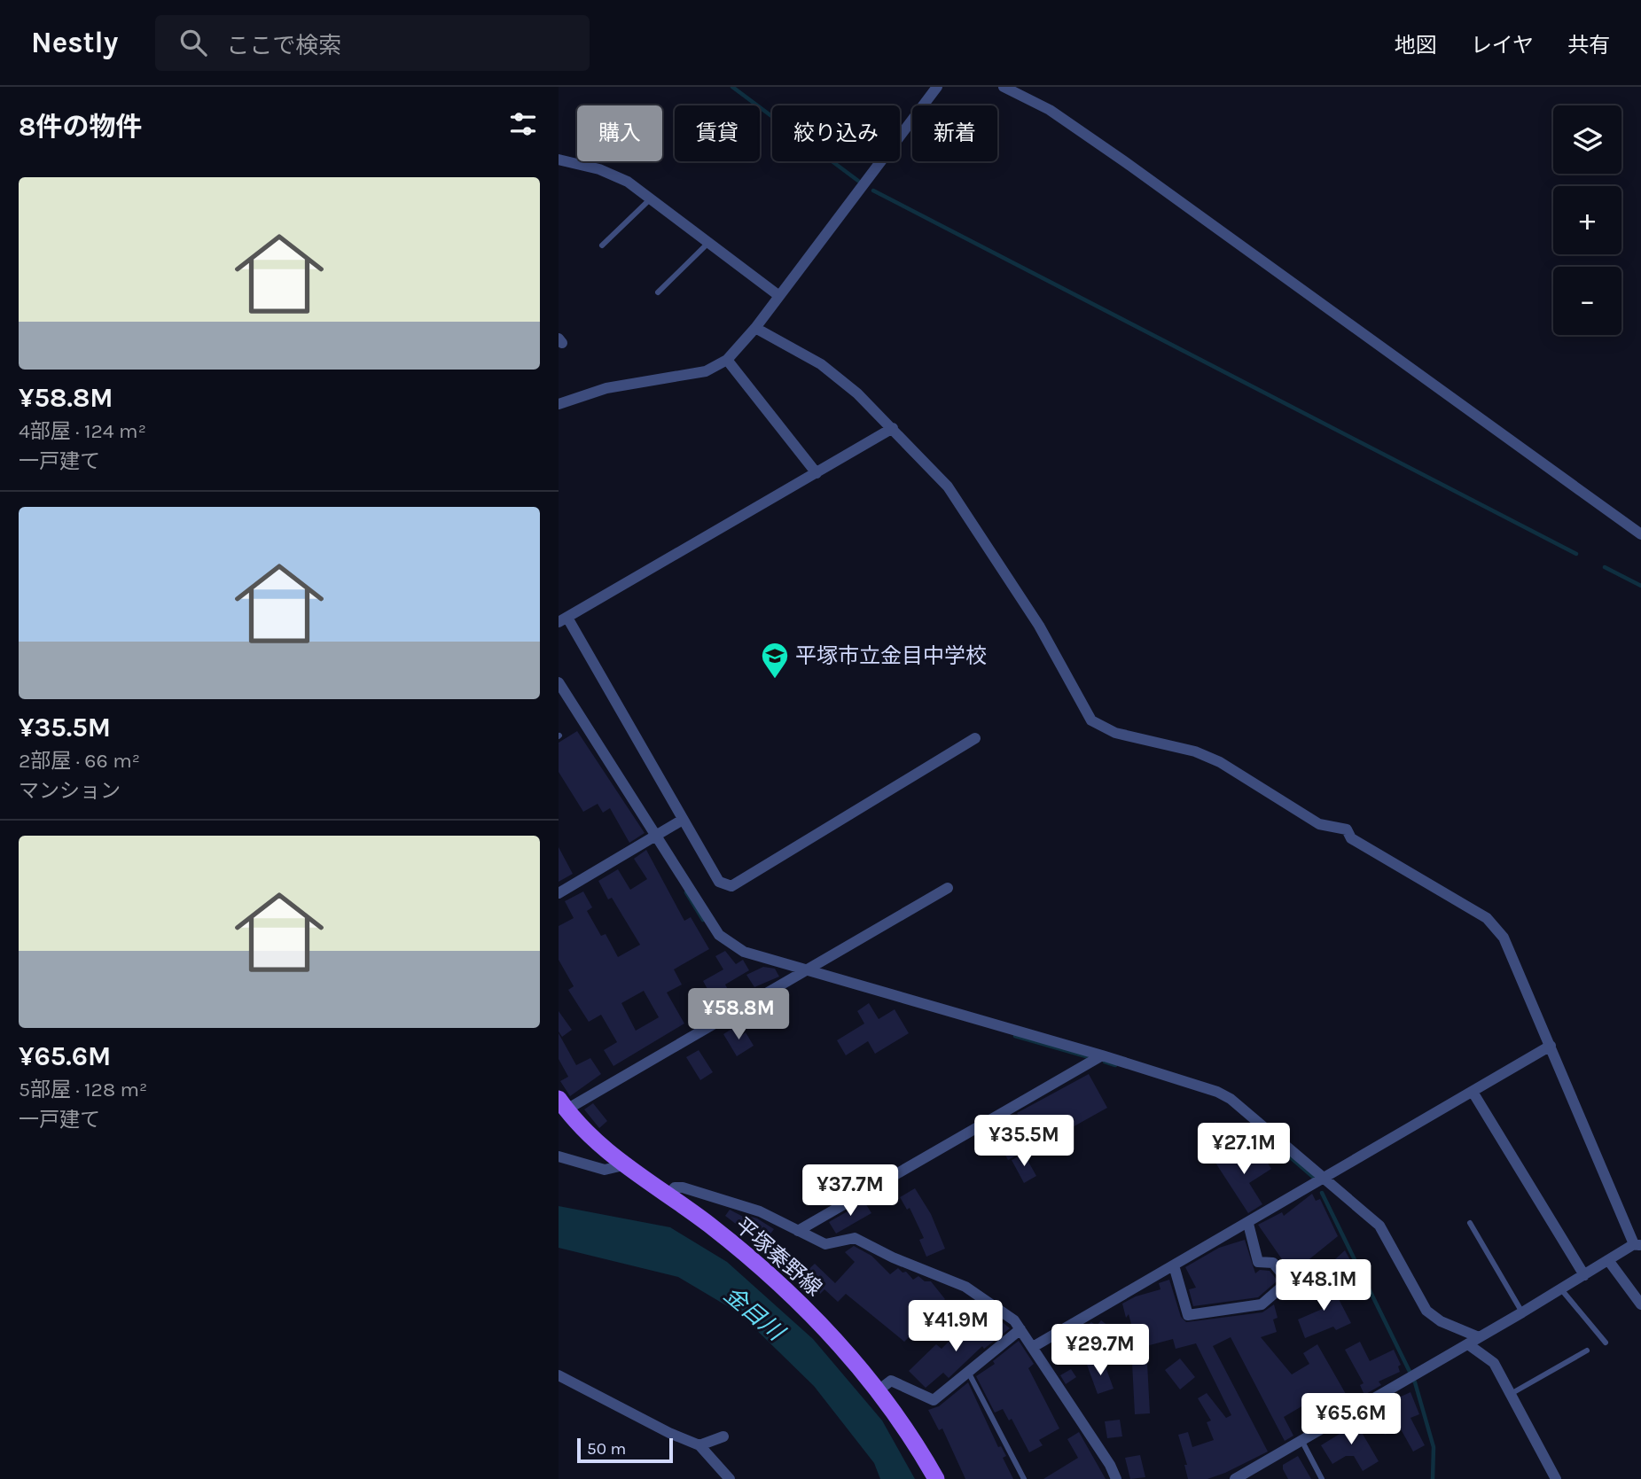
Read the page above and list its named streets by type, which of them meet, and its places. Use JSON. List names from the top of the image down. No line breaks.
{"streets":{"main road":["平塚秦野線"]},"water":["金目川"],"places":{"school or university":["平塚市立金目中学校"]},"scale_bar":"50 m","page":{"header":"Nestly","search":"ここで検索","nav":["地図","レイヤ","共有"],"heading":"8件の物件","map_buttons":["+","−"],"chip":["購入","賃貸","絞り込み","新着"],"list":[{"name":"¥58.8M","note":"4部屋 · 124 m² · 一戸建て"},{"name":"¥35.5M","note":"2部屋 · 66 m² · マンション"},{"name":"¥65.6M","note":"5部屋 · 128 m² · 一戸建て"}],"price":["¥58.8M","¥35.5M","¥27.1M","¥37.7M","¥48.1M","¥41.9M","¥29.7M","¥65.6M"],"scale":"50 m"}}
